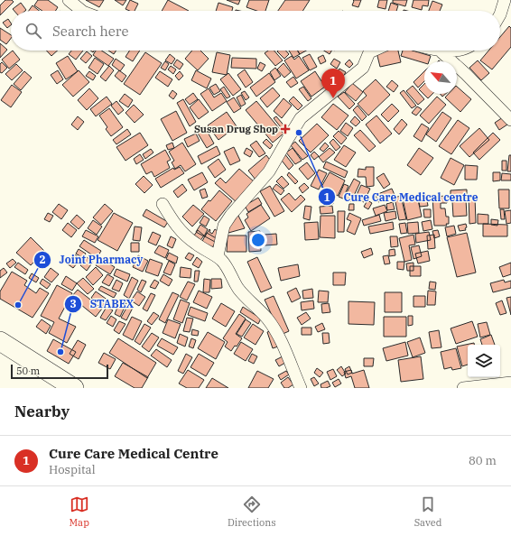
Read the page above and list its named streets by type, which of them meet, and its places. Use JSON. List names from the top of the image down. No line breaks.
{"places":{"health":["Susan Drug Shop"],"other":["Cure Care Medical centre","Joint Pharmacy","STABEX"]},"scale_bar":"50 m","north":"top left","page":{"search":"Search here","pins":"1","scale":"50 m","heading":"Nearby","list":[{"mark":"1","name":"Cure Care Medical Centre","note":"Hospital","value":"80 m"}],"nav":["Map","Directions","Saved"]}}
